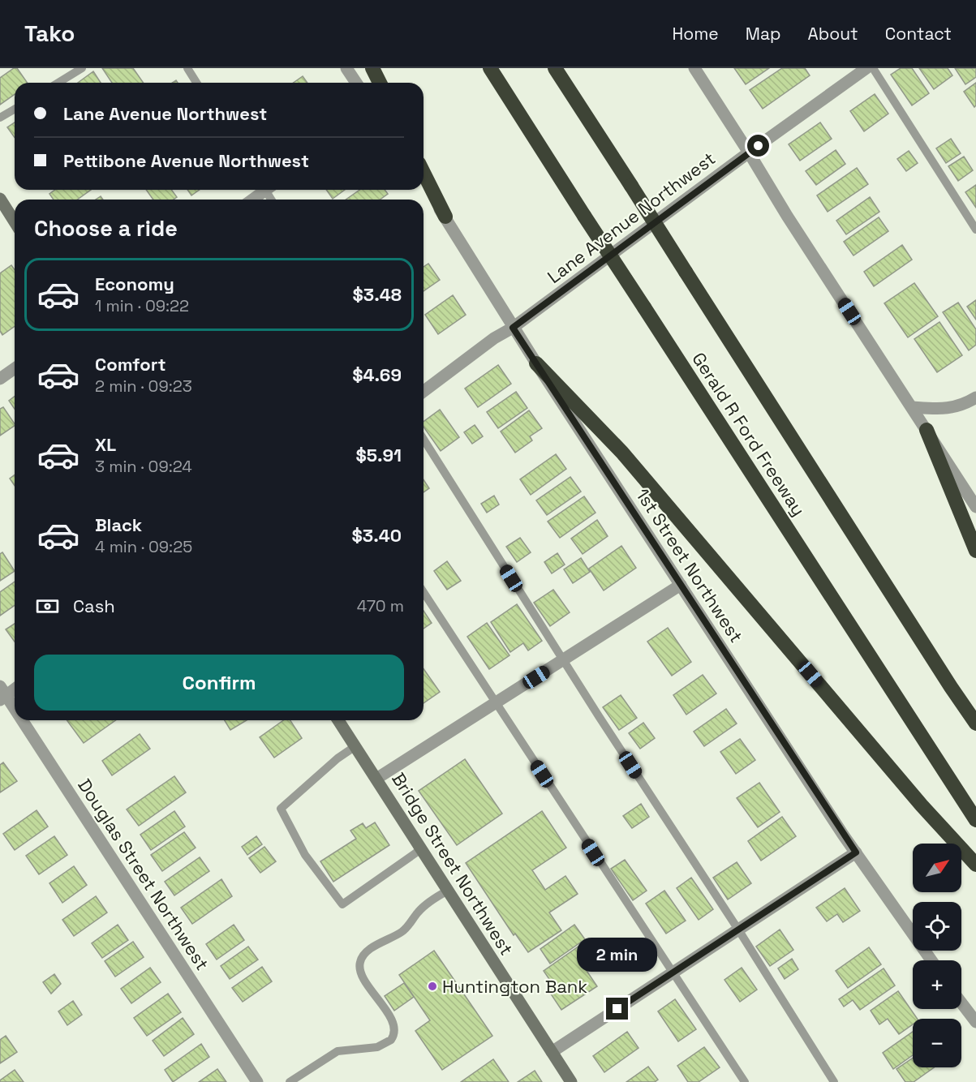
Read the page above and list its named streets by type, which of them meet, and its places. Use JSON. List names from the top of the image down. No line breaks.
{"streets":{"highway":["Gerald R Ford Freeway"],"main road":["Bridge Street Northwest"],"street":["Lane Avenue Northwest","1st Street Northwest","Douglas Street Northwest"]},"crossings":[["Lane Avenue Northwest","1st Street Northwest"]],"places":["Huntington Bank"],"north":"top right","page":{"header":"Tako","nav":["Home","Map","About","Contact"],"banner":["Lane Avenue Northwest","Pettibone Avenue Northwest"],"heading":"Choose a ride","list":[{"name":"Economy","note":"1 min · 09:22","value":"$3.48"},{"name":"Comfort","note":"2 min · 09:23","value":"$4.69"},{"name":"XL","note":"3 min · 09:24","value":"$5.91"},{"name":"Black","note":"4 min · 09:25","value":"$3.40"}],"pay":["Cash","470 m"],"buttons":"Confirm","map_buttons":["+","−"],"bubble":"2 min"}}
